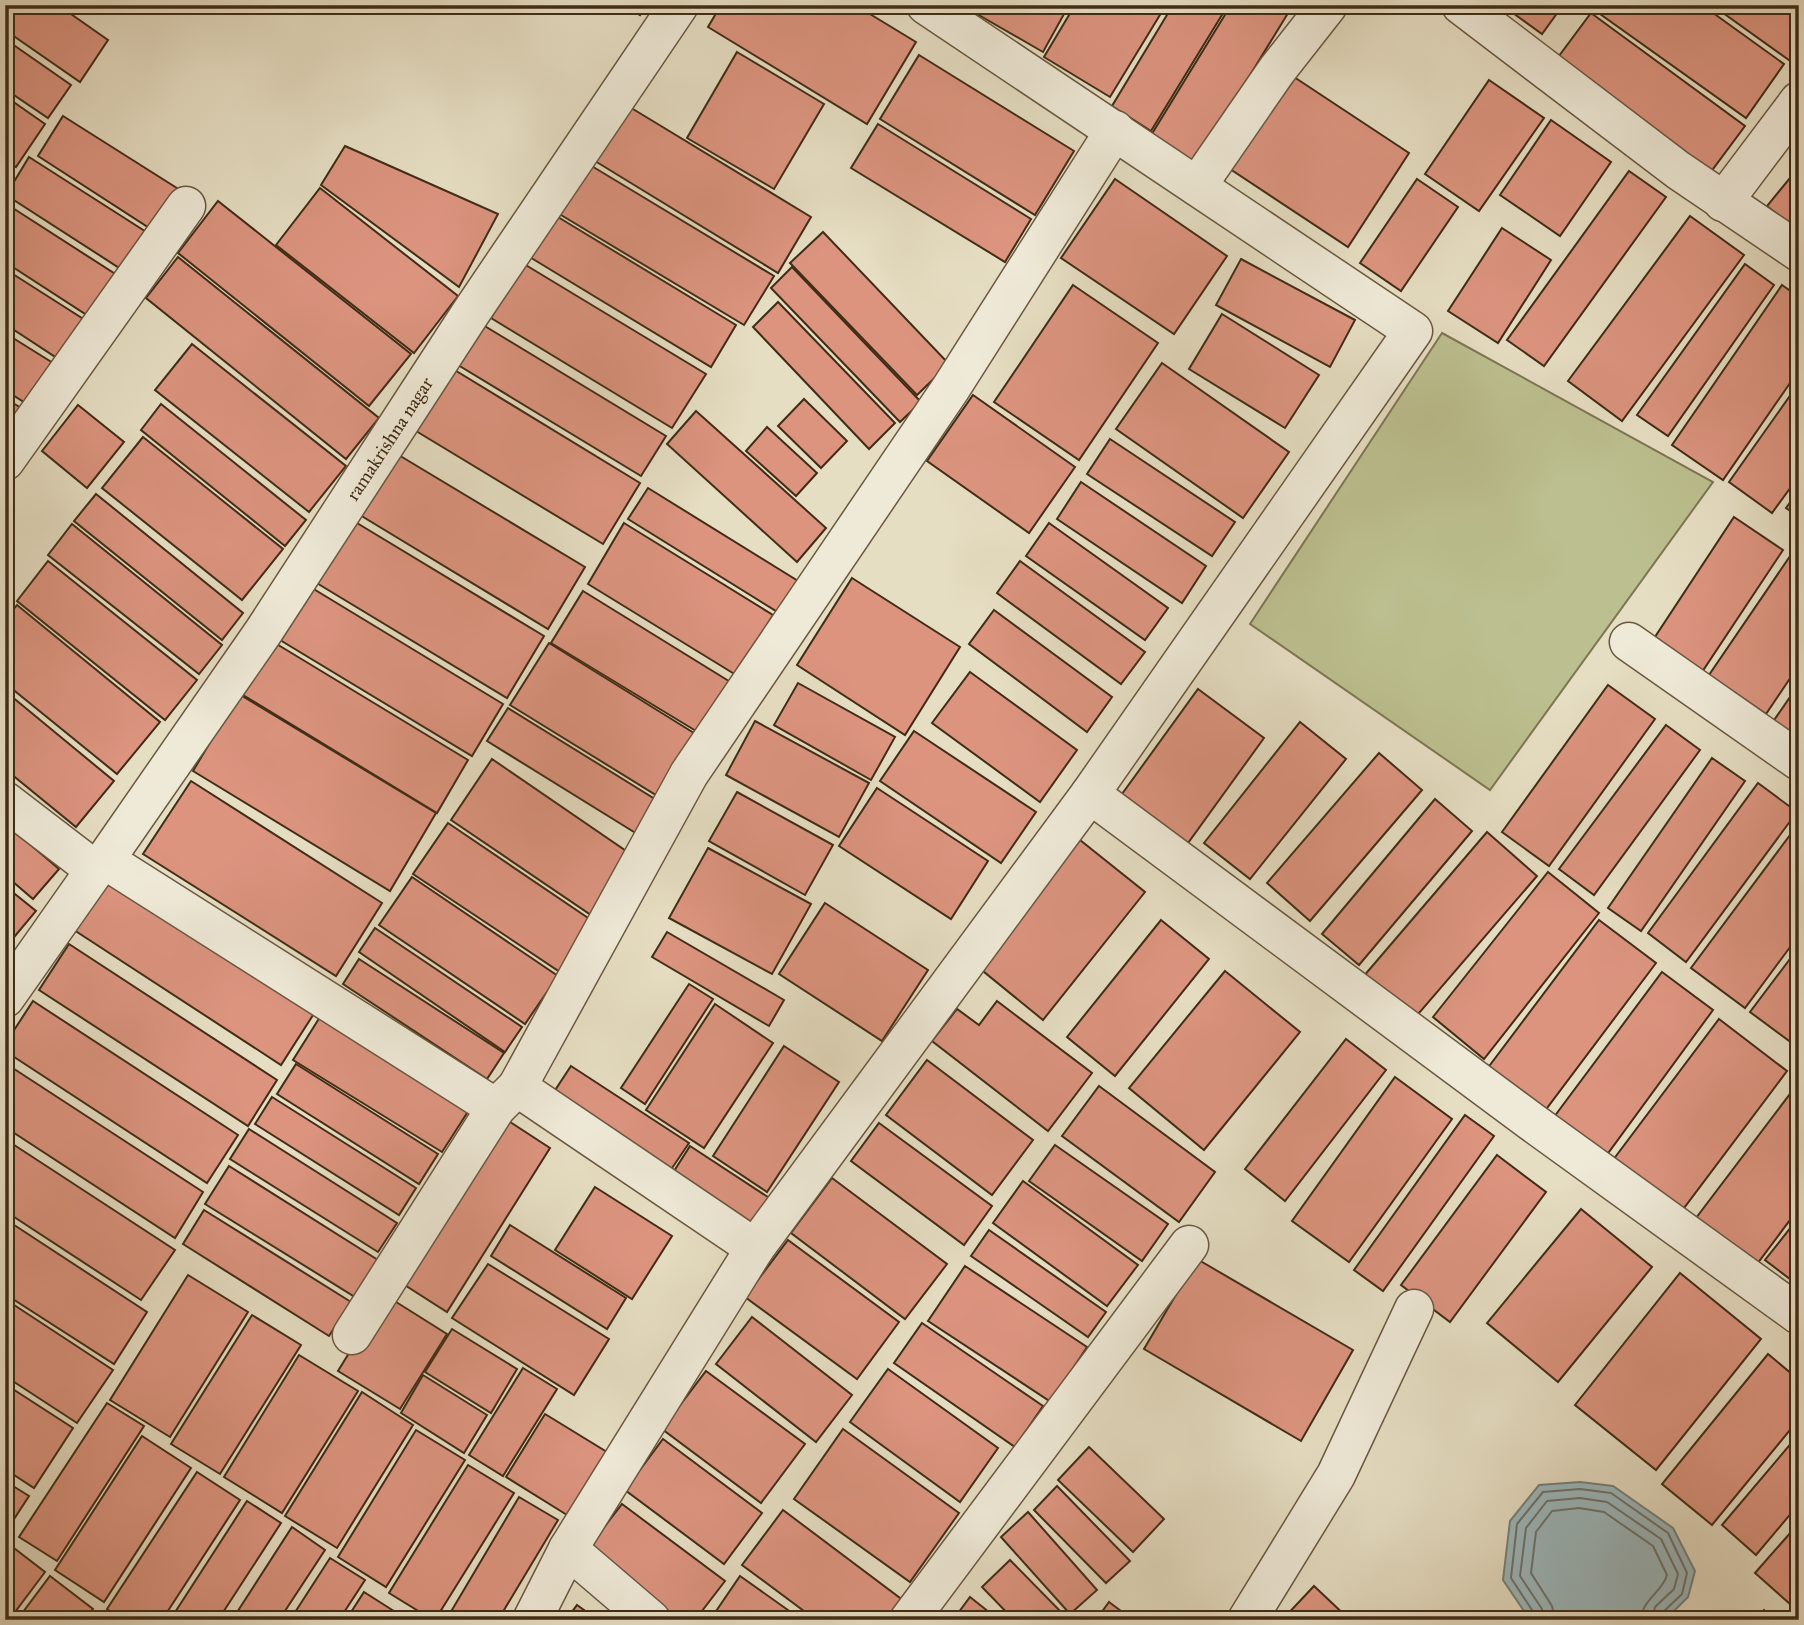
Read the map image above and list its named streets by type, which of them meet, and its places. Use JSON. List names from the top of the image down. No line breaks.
{"streets":{"street":["ramakrishna nagar"]}}
